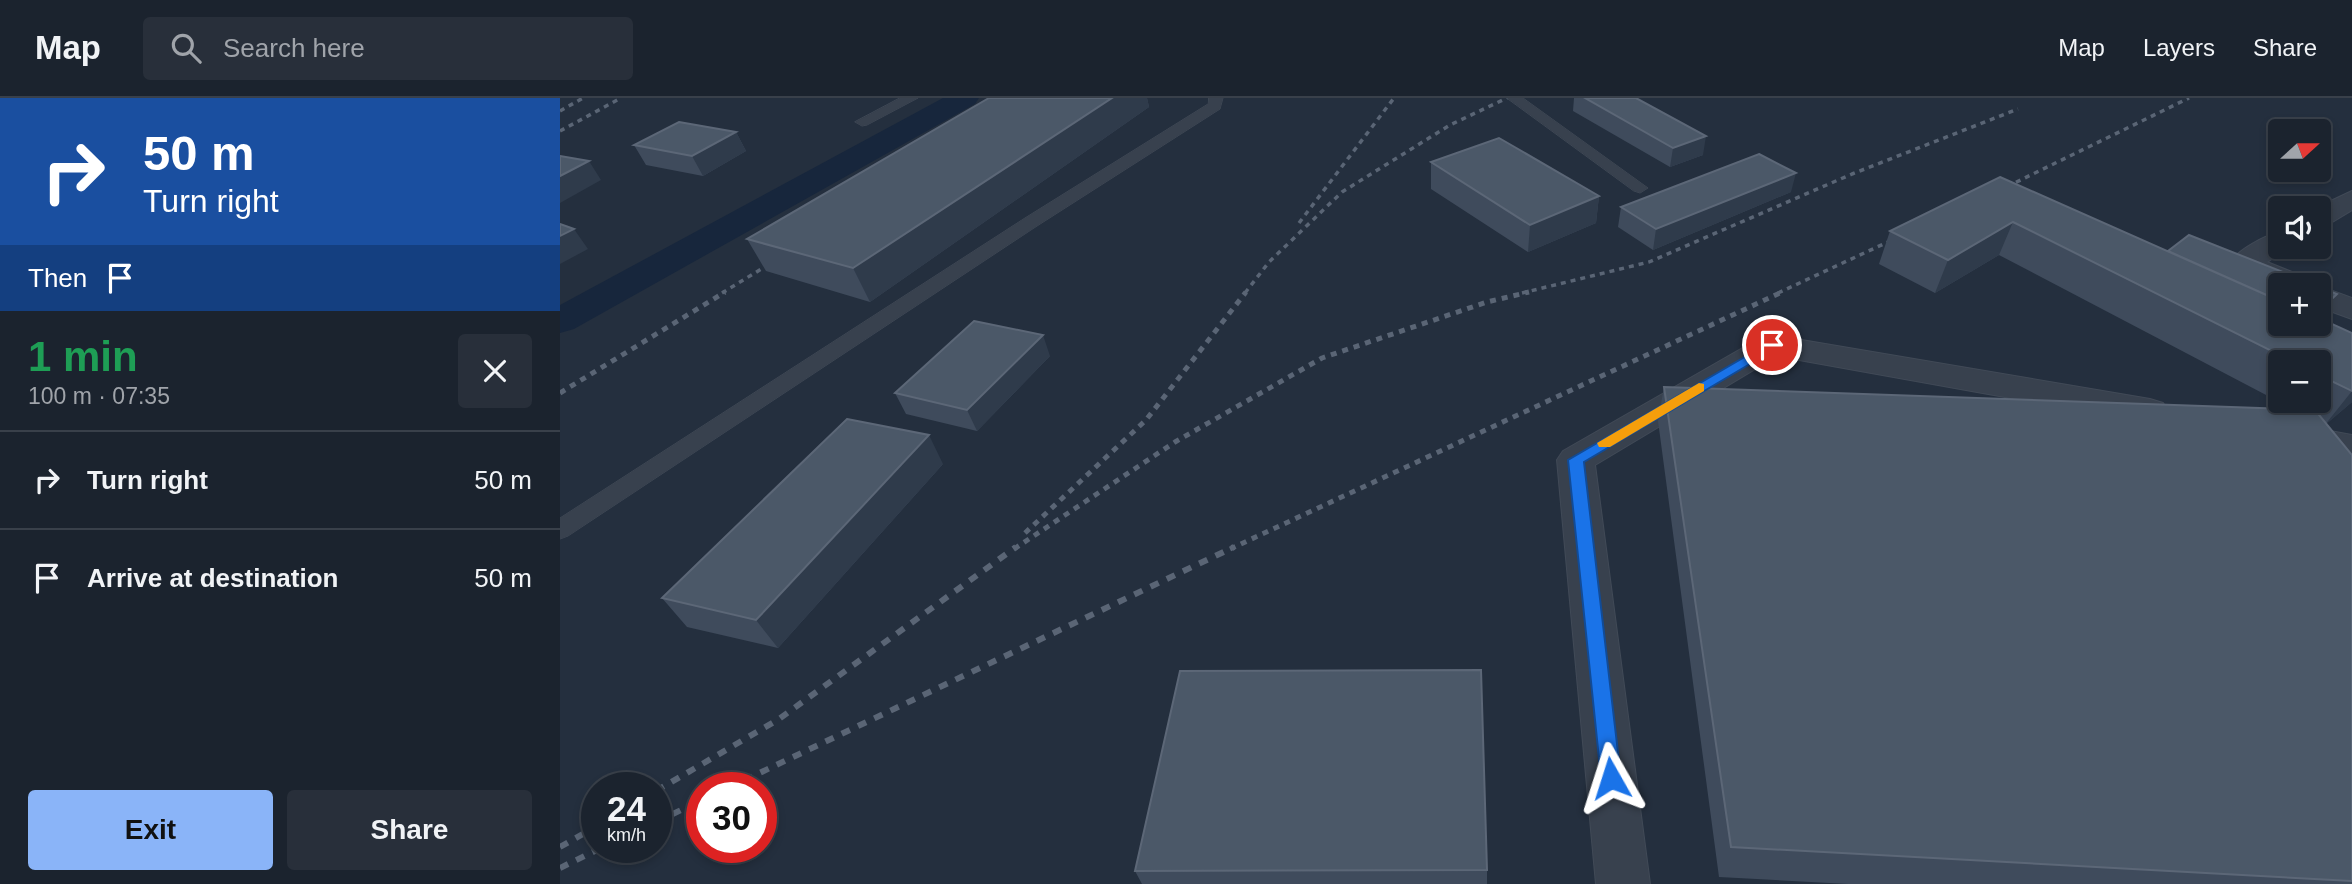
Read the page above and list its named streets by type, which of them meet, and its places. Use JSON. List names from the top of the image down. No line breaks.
{"north":"right","page":{"header":"Map","search":"Search here","nav":["Map","Layers","Share"],"turn":["50 m","Turn right"],"map_buttons":["+","−"],"then":"Then","heading":["1 min","100 m · 07:35"],"list":[{"name":"Turn right","value":"50 m"},{"name":"Arrive at destination","value":"50 m"}],"speed":"24 km/h","limit":"30","buttons":["Exit","Share"]}}
